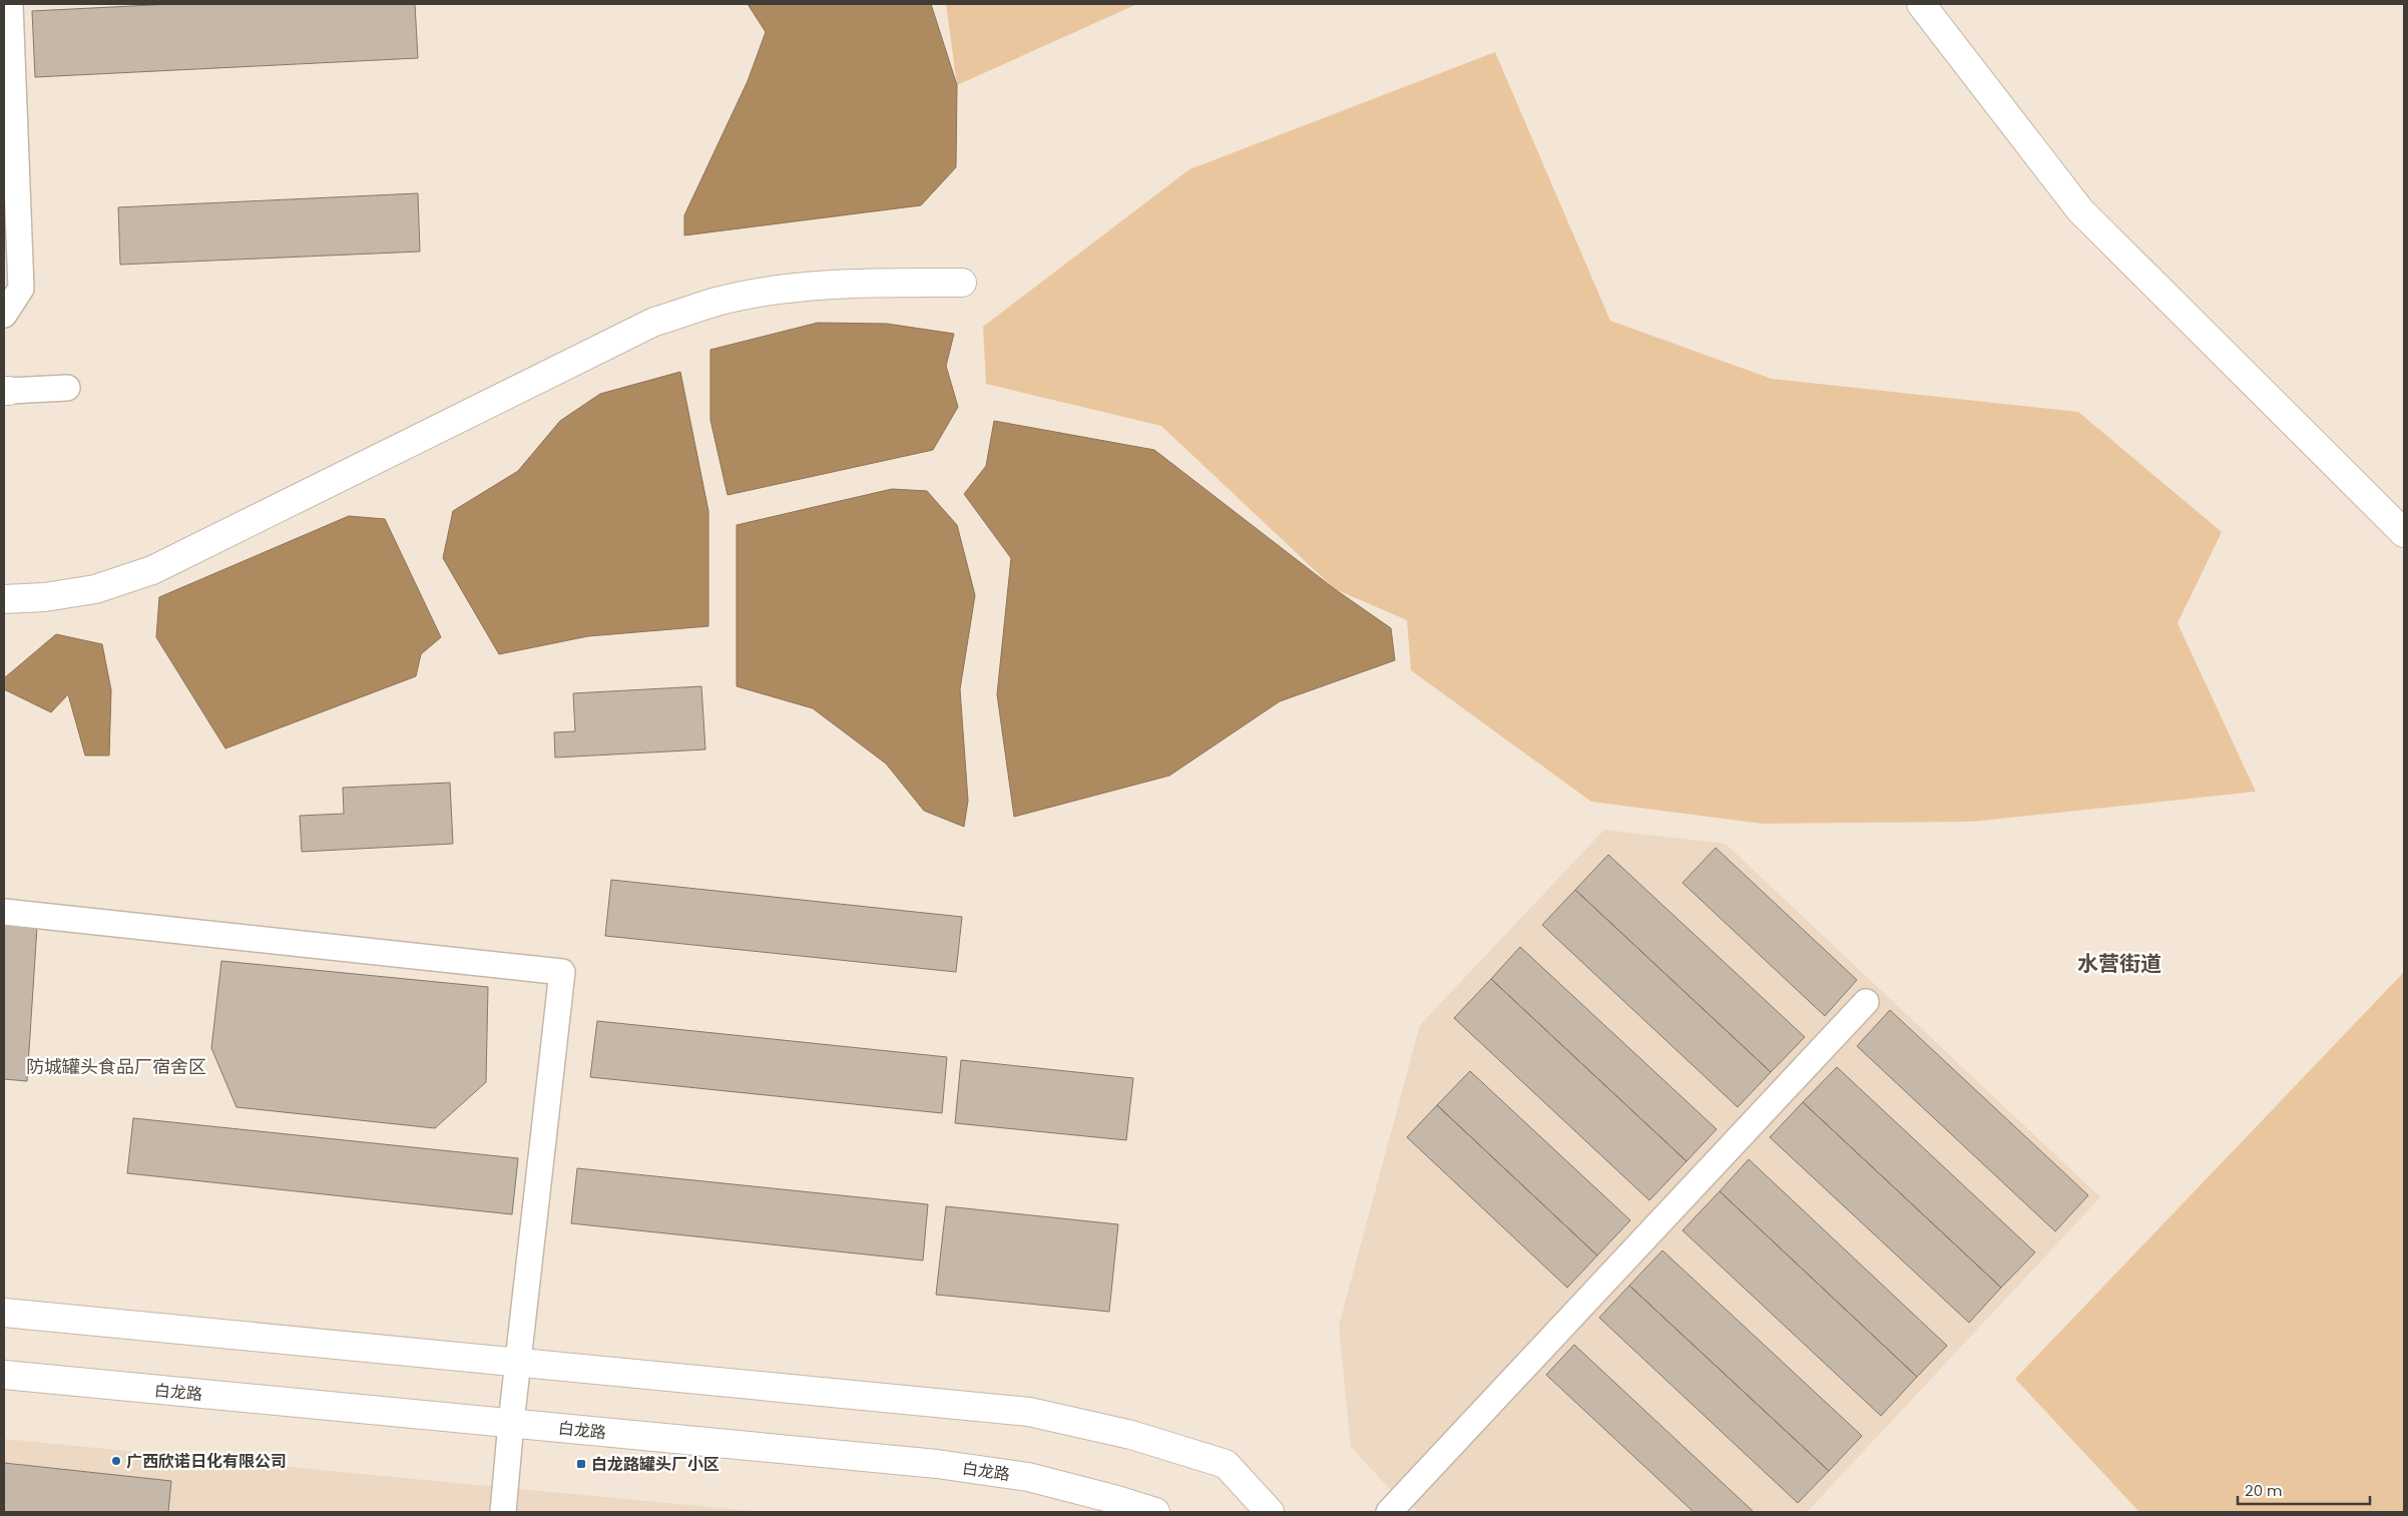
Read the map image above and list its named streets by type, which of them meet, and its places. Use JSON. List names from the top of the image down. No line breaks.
{"streets":{"street":["白龙路"]},"districts":["水营街道","防城罐头食品厂宿舍区"],"places":{"other":["广西欣诺日化有限公司"],"transit":["白龙路罐头厂小区"]},"scale_bar":"20 m"}
